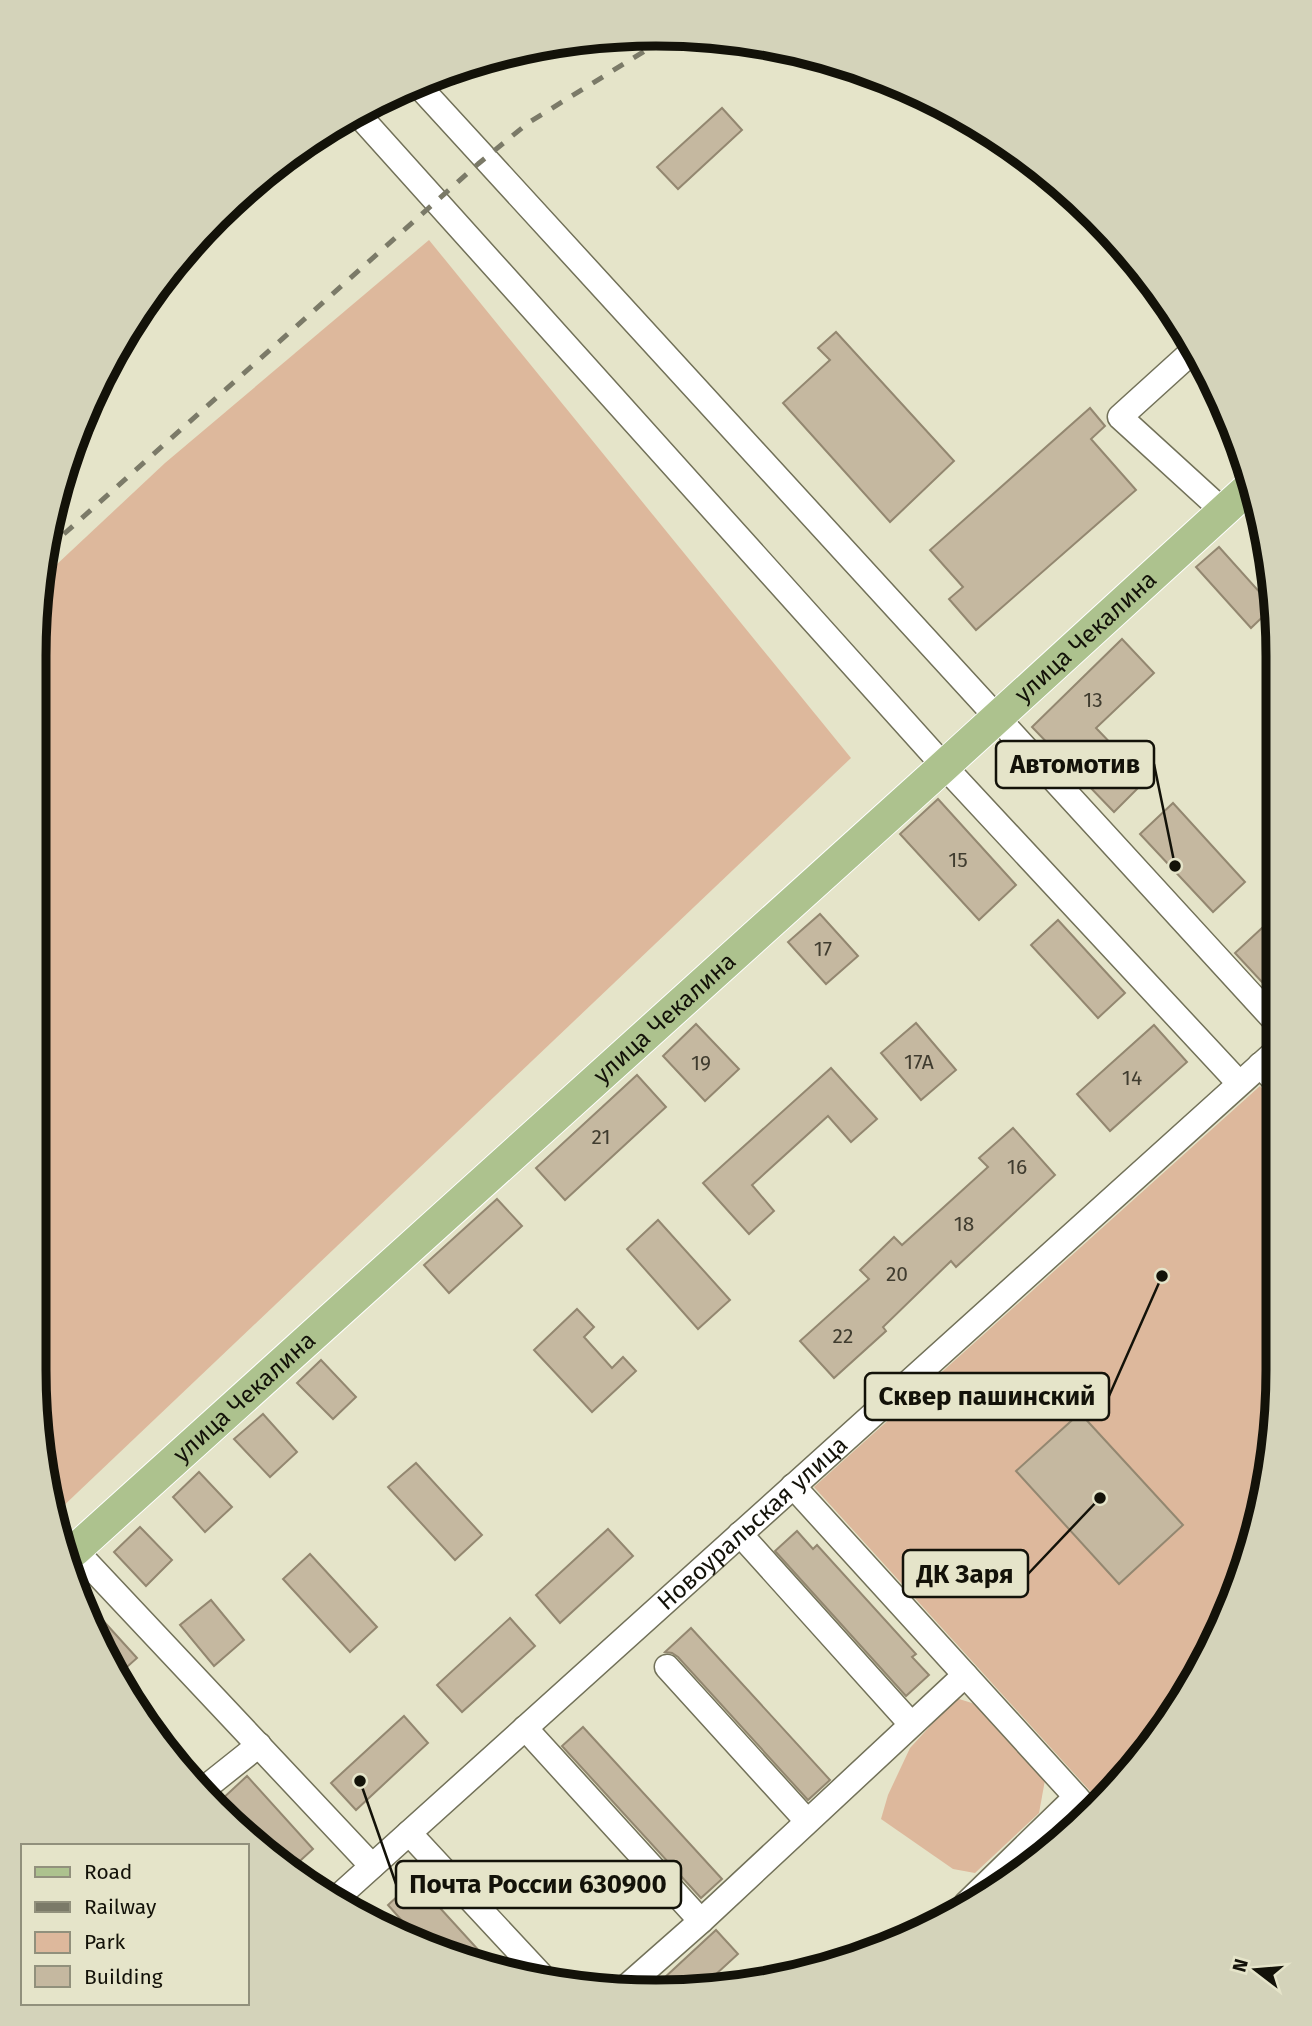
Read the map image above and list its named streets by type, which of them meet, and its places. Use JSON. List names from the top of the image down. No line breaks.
{"streets":{"main road":["улица Чекалина"],"street":["Новоуральская улица"]},"places":["Автомотив","Сквер пашинский","ДК Заря","Почта России 630900"],"house_numbers":["13","15","17","17А","19","14","21","16","18","20","22"],"legend":["Road","Railway","Park","Building"],"north":"left"}
